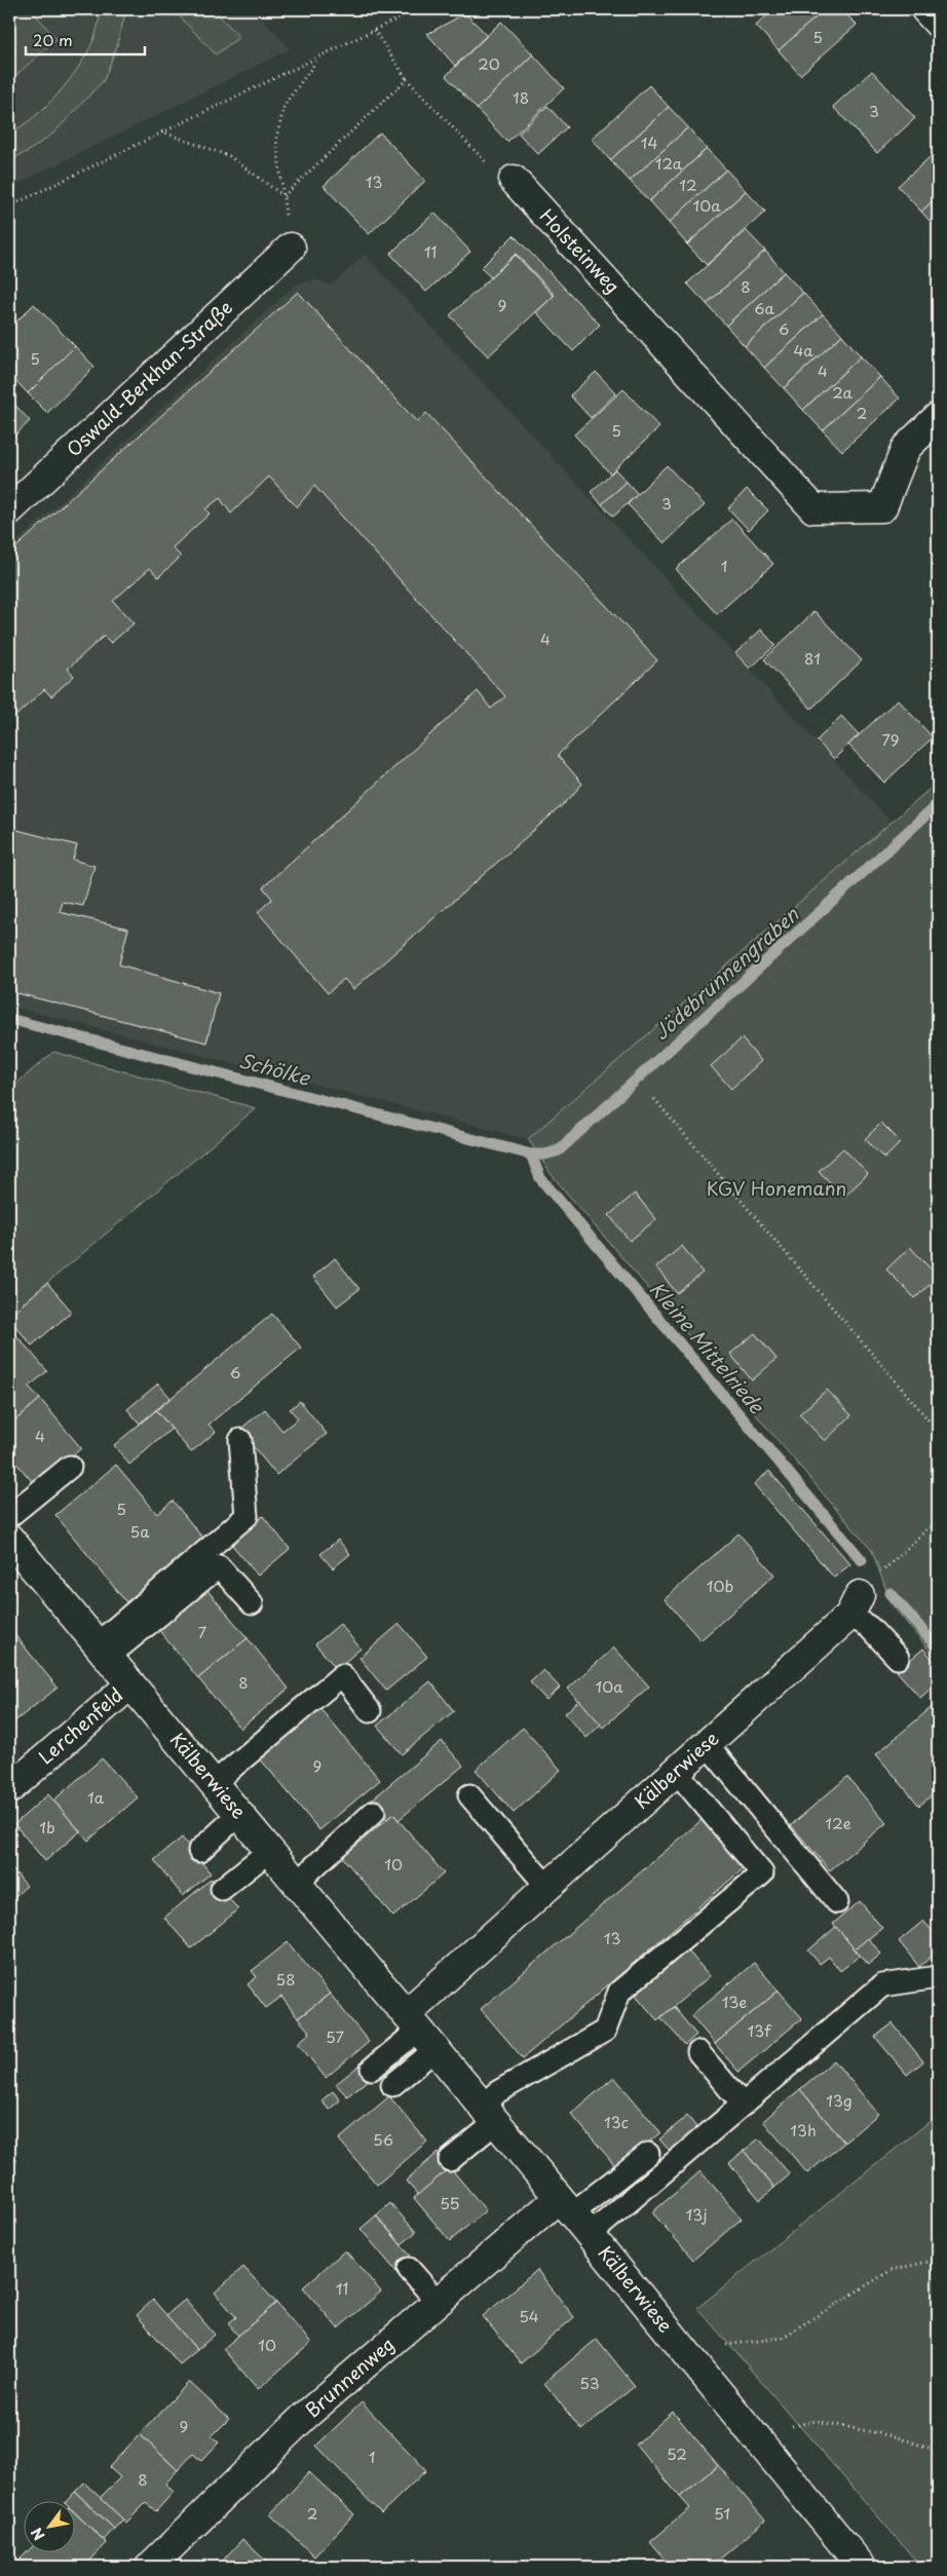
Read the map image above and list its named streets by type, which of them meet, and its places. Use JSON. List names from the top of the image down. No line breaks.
{"streets":{"street":["Holsteinweg","Oswald-Berkhan-Straße","Lerchenfeld","Kälberwiese","Brunnenweg"]},"crossings":[["Lerchenfeld","Kälberwiese"],["Kälberwiese","Brunnenweg"]],"water":["Jödebrunnengraben","Schölke","Kleine Mittelriede"],"parks":["KGV Honemann"],"house_numbers":["5","20","18","3","14","12a","13","12","10a","11","8","9","6a","6","4a","5","4","2a","2","5","3","1","4","81","79","6","4","5","5a","10b","7","8","10a","9","1a","12e","1b","10","13","58","13e","13f","57","13g","13c","13h","56","55","13j","11","54","10","53","9","52","1","8","2","51"],"scale_bar":"20 m","north":"bottom left"}
